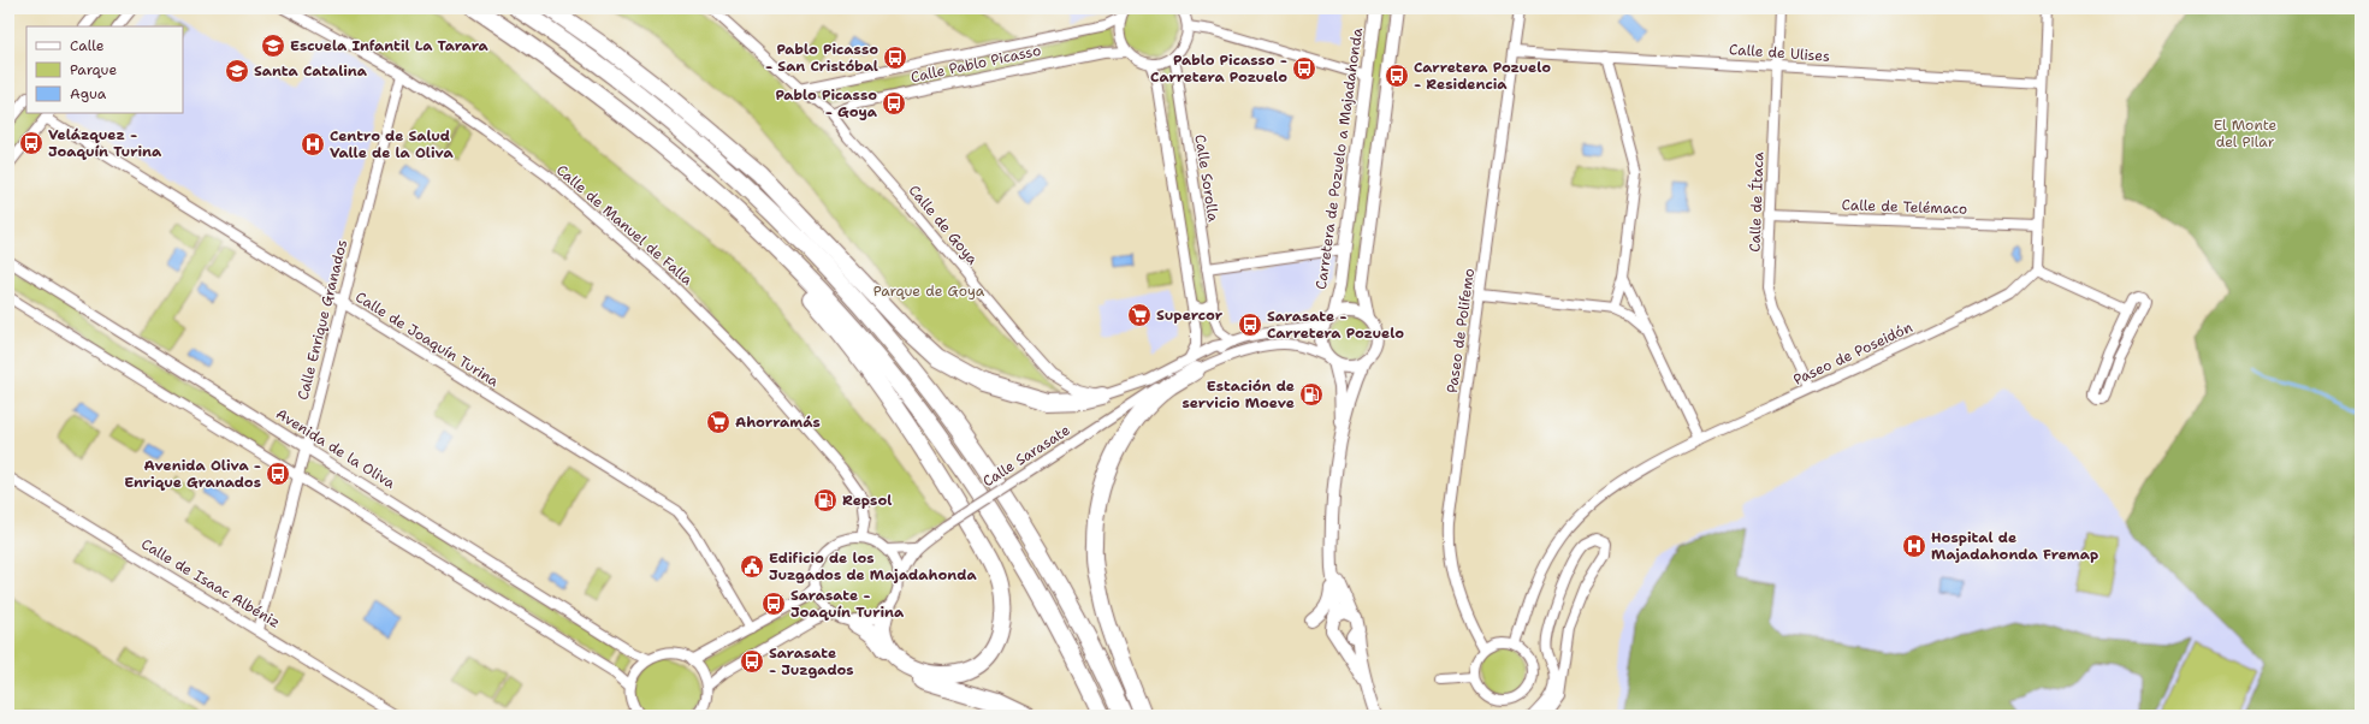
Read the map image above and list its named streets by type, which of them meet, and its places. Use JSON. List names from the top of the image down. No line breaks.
{"streets":{"street":["Calle de Ulises","Calle Pablo Picasso","Carretera de Pozuelo a Majadahonda","Calle Sorolla","Calle de Ítaca","Calle de Telémaco","Calle de Manuel de Falla","Calle de Goya","Calle Enrique Granados","Paseo de Polifemo","Calle de Joaquín Turina","Paseo de Poseidón","Avenida de la Oliva","Calle Sarasate","Calle de Isaac Albéniz"]},"crossings":[["Calle de Ulises","Calle de Ítaca"],["Calle de Ulises","Paseo de Polifemo"],["Calle Pablo Picasso","Calle de Goya"],["Carretera de Pozuelo a Majadahonda","Calle Sarasate"],["Calle Sorolla","Calle Sarasate"],["Calle de Ítaca","Calle de Telémaco"],["Calle de Ítaca","Paseo de Poseidón"],["Calle de Manuel de Falla","Calle Enrique Granados"],["Calle de Manuel de Falla","Calle Sarasate"],["Calle Enrique Granados","Calle de Joaquín Turina"],["Calle Enrique Granados","Avenida de la Oliva"],["Calle Enrique Granados","Calle de Isaac Albéniz"],["Paseo de Polifemo","Paseo de Poseidón"]],"parks":["El Monte del Pilar","Parque de Goya"],"places":{"school or university":["Escuela Infantil La Tarara","Santa Catalina"],"bus stop":["Pablo Picasso - San Cristóbal","Pablo Picasso - Carretera Pozuelo","Carretera Pozuelo - Residencia","Pablo Picasso - Goya","Velázquez - Joaquín Turina","Sarasate - Carretera Pozuelo","Avenida Oliva - Enrique Granados","Sarasate - Joaquín Turina","Sarasate - Juzgados"],"hospital":["Centro de Salud Valle de la Oliva","Hospital de Majadahonda Fremap"],"supermarket":["Supercor","Ahorramás"],"fuel station":["Estación de servicio Moeve","Repsol"],"public building":["Edificio de los Juzgados de Majadahonda"]},"legend":["Calle","Parque","Agua"]}
